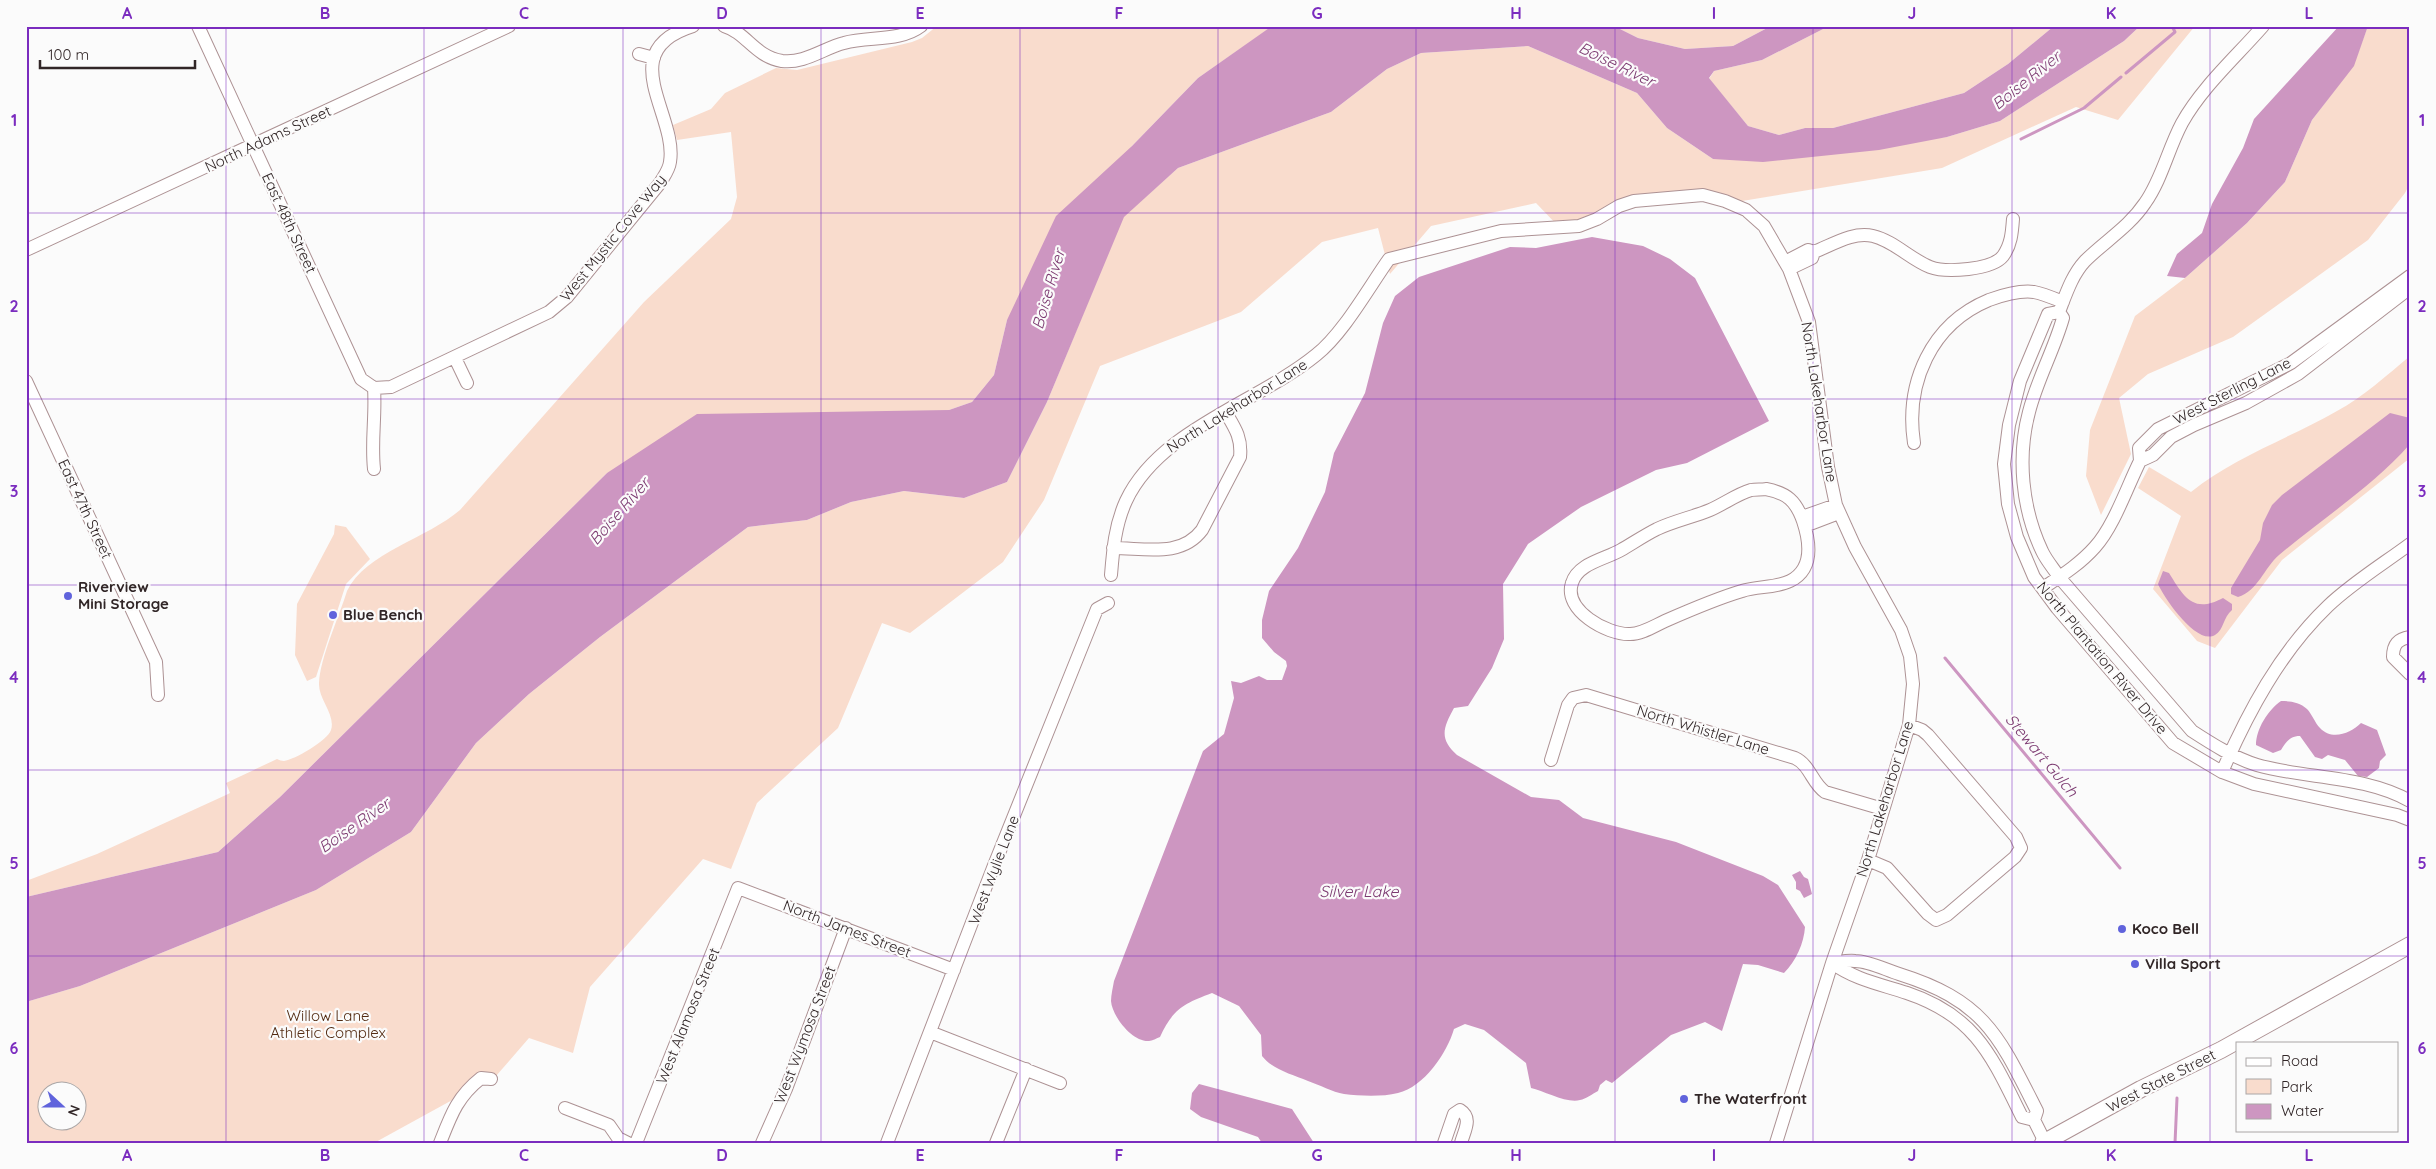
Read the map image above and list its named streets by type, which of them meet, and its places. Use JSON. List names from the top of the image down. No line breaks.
{"streets":{"main road":["West State Street"],"street":["North Adams Street","East 48th Street","West Mystic Cove Way","West Sterling Lane","North Lakeharbor Lane","East 47th Street","North Plantation River Drive","North Whistler Lane","West Wylie Lane","North James Street","West Alamosa Street","West Wymosa Street"]},"crossings":[["North Adams Street","East 48th Street"],["East 48th Street","West Mystic Cove Way"],["West Sterling Lane","North Plantation River Drive"],["North Lakeharbor Lane","North Whistler Lane"],["West Wylie Lane","North James Street"],["North James Street","West Alamosa Street"],["North James Street","West Wymosa Street"]],"water":["Boise River","Stewart Gulch","Silver Lake"],"parks":["Willow Lane Athletic Complex"],"places":["Riverview Mini Storage","Blue Bench","Koco Bell","Villa Sport","The Waterfront"],"legend":["Road","Park","Water"],"scale_bar":"100 m","north":"right","grid":{"columns":["A","B","C","D","E","F","G","H","I","J","K","L"],"rows":["1","2","3","4","5","6"]}}
